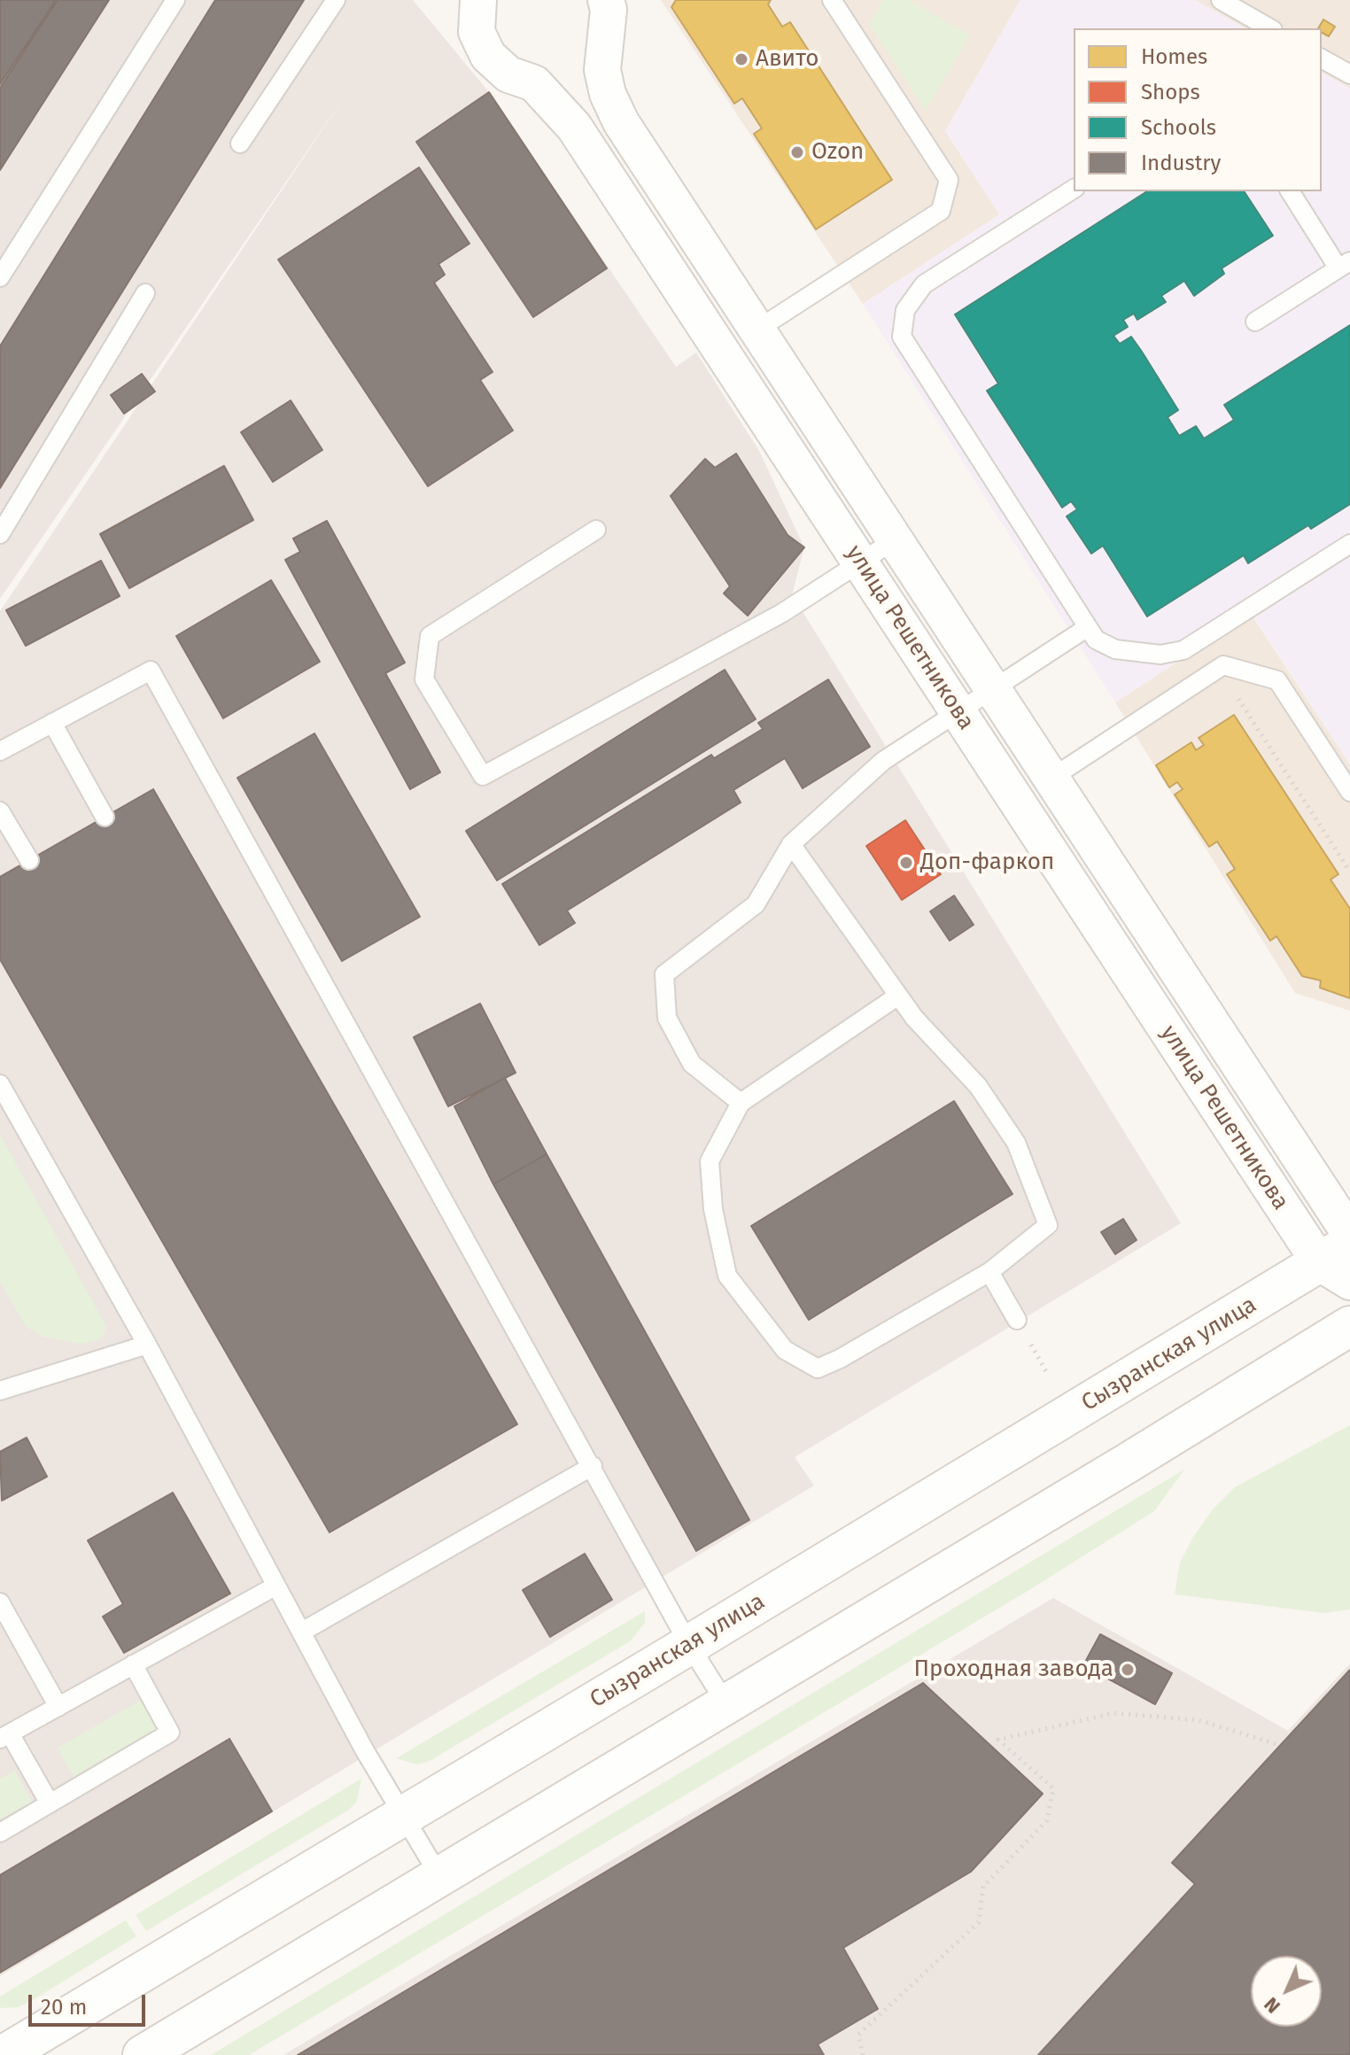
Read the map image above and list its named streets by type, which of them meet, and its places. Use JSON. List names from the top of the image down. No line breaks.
{"streets":{"street":["улица Решетникова","Сызранская улица"]},"crossings":[["улица Решетникова","Сызранская улица"]],"places":["Авито","Ozon","Доп-фаркоп","Проходная завода"],"legend":["Homes","Shops","Schools","Industry"],"scale_bar":"20 m","north":"bottom left"}
